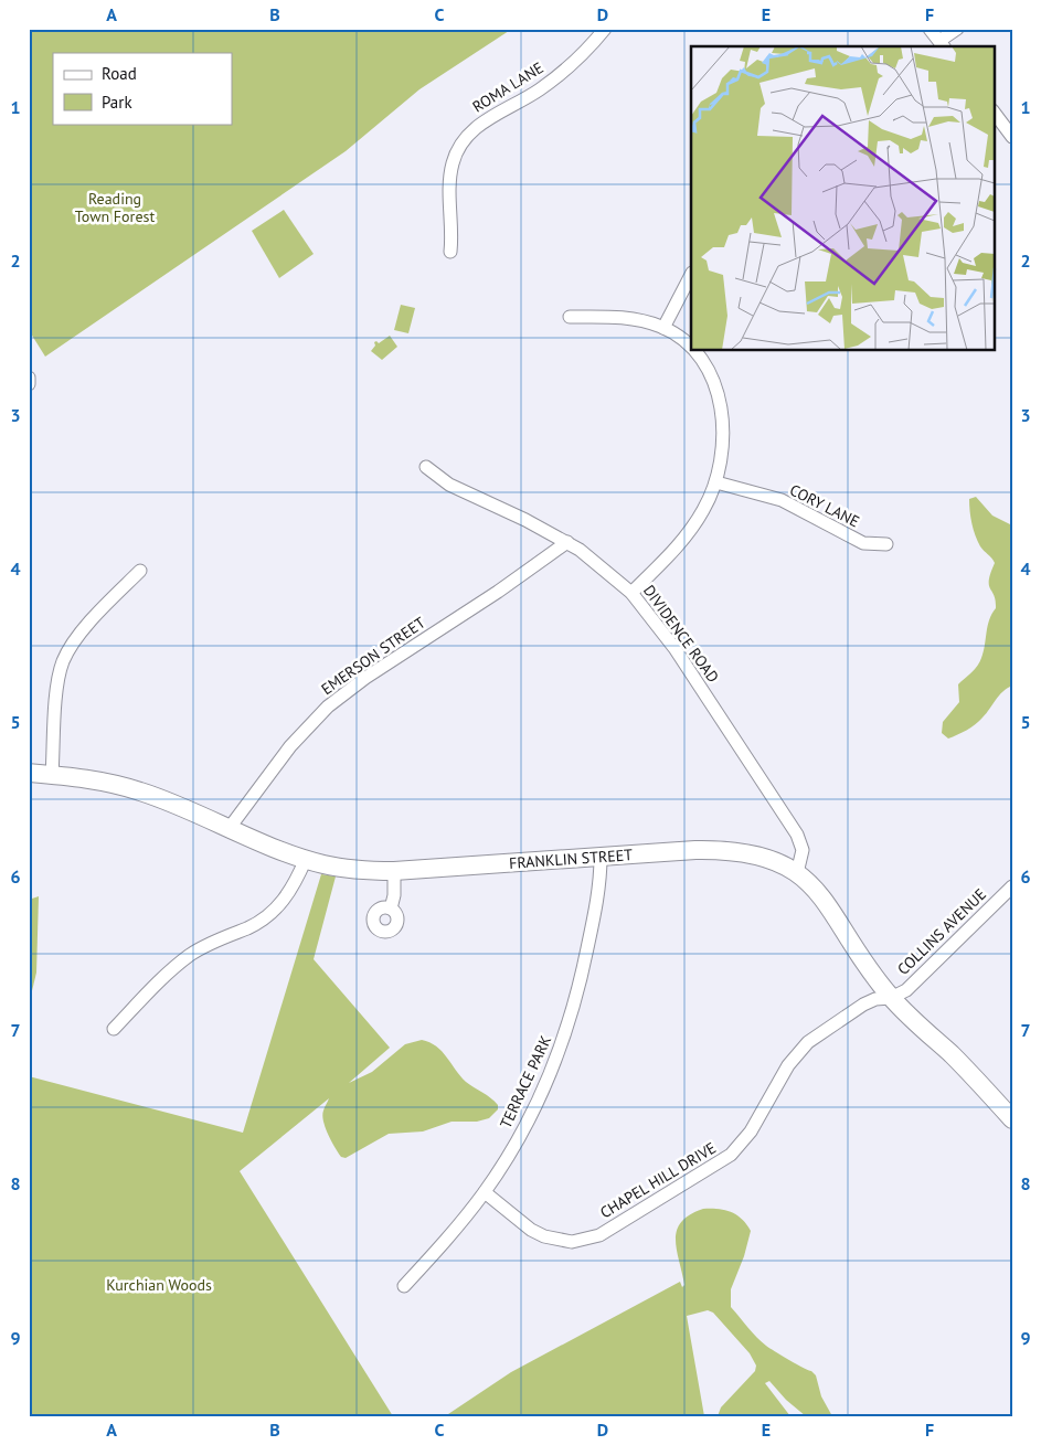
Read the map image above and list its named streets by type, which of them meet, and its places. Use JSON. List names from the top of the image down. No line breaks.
{"streets":{"main road":["FRANKLIN STREET"],"street":["ROMA LANE","CORY LANE","DIVIDENCE ROAD","EMERSON STREET","COLLINS AVENUE","TERRACE PARK","CHAPEL HILL DRIVE"]},"crossings":[["DIVIDENCE ROAD","EMERSON STREET"],["DIVIDENCE ROAD","FRANKLIN STREET"],["EMERSON STREET","FRANKLIN STREET"],["FRANKLIN STREET","COLLINS AVENUE"],["FRANKLIN STREET","TERRACE PARK"],["FRANKLIN STREET","CHAPEL HILL DRIVE"],["COLLINS AVENUE","CHAPEL HILL DRIVE"],["TERRACE PARK","CHAPEL HILL DRIVE"]],"parks":["Reading Town Forest","Kurchian Woods"],"legend":["Road","Park"],"grid":{"columns":["A","B","C","D","E","F"],"rows":["1","2","3","4","5","6","7","8","9"]}}
